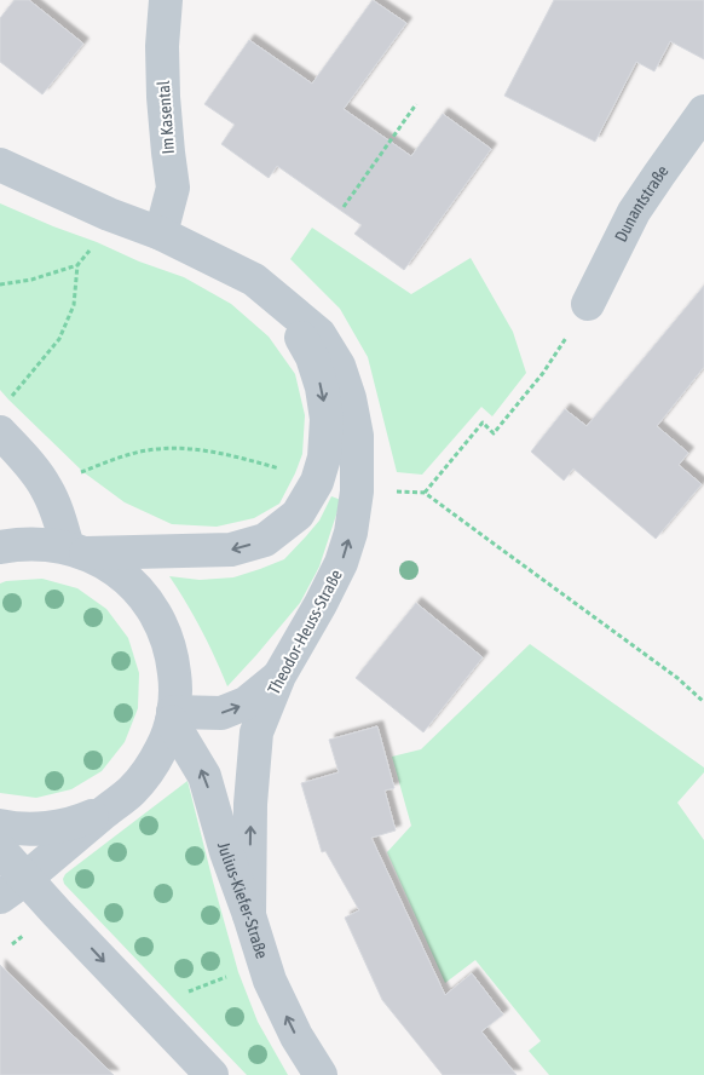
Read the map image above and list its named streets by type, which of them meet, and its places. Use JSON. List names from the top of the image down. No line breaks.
{"streets":{"street":["Im Kasental","Dunantstraße","Theodor-Heuss-Straße","Julius-Kiefer-Straße"]},"crossings":[["Im Kasental","Theodor-Heuss-Straße"],["Theodor-Heuss-Straße","Julius-Kiefer-Straße"]]}
